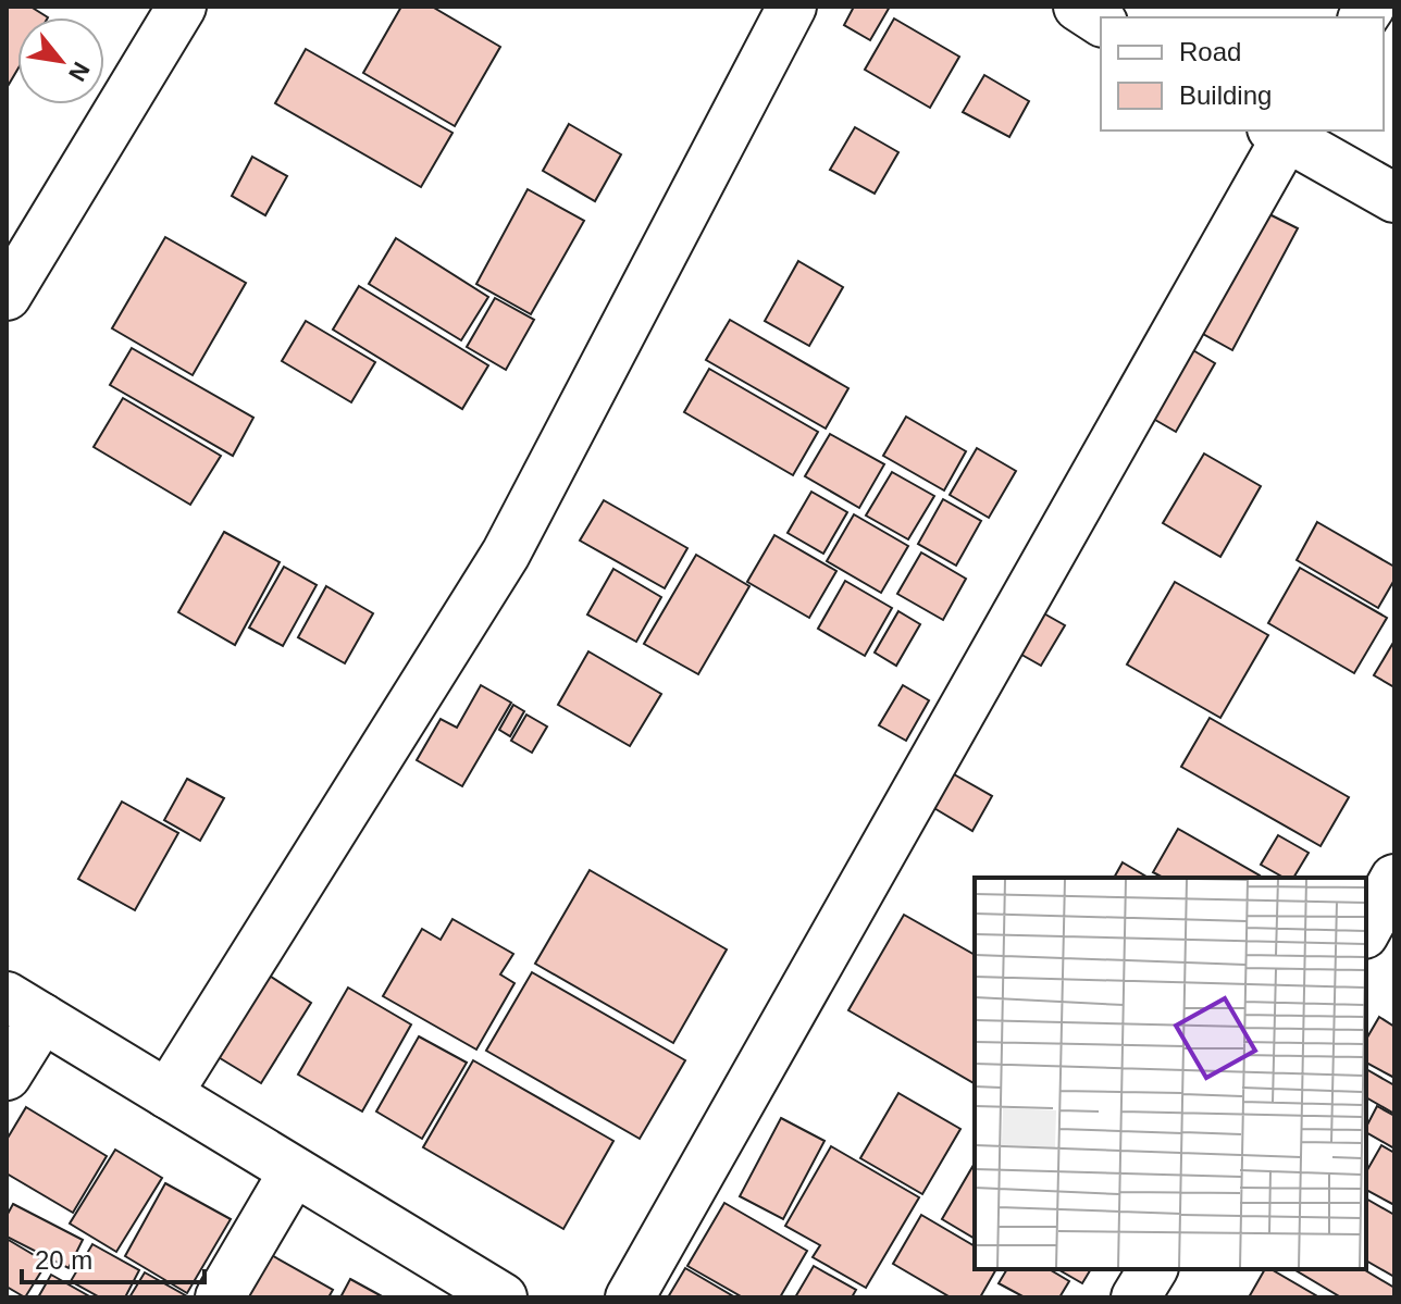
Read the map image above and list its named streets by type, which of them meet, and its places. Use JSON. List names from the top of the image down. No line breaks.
{"legend":["Road","Building"],"scale_bar":"20 m","north":"bottom right"}
